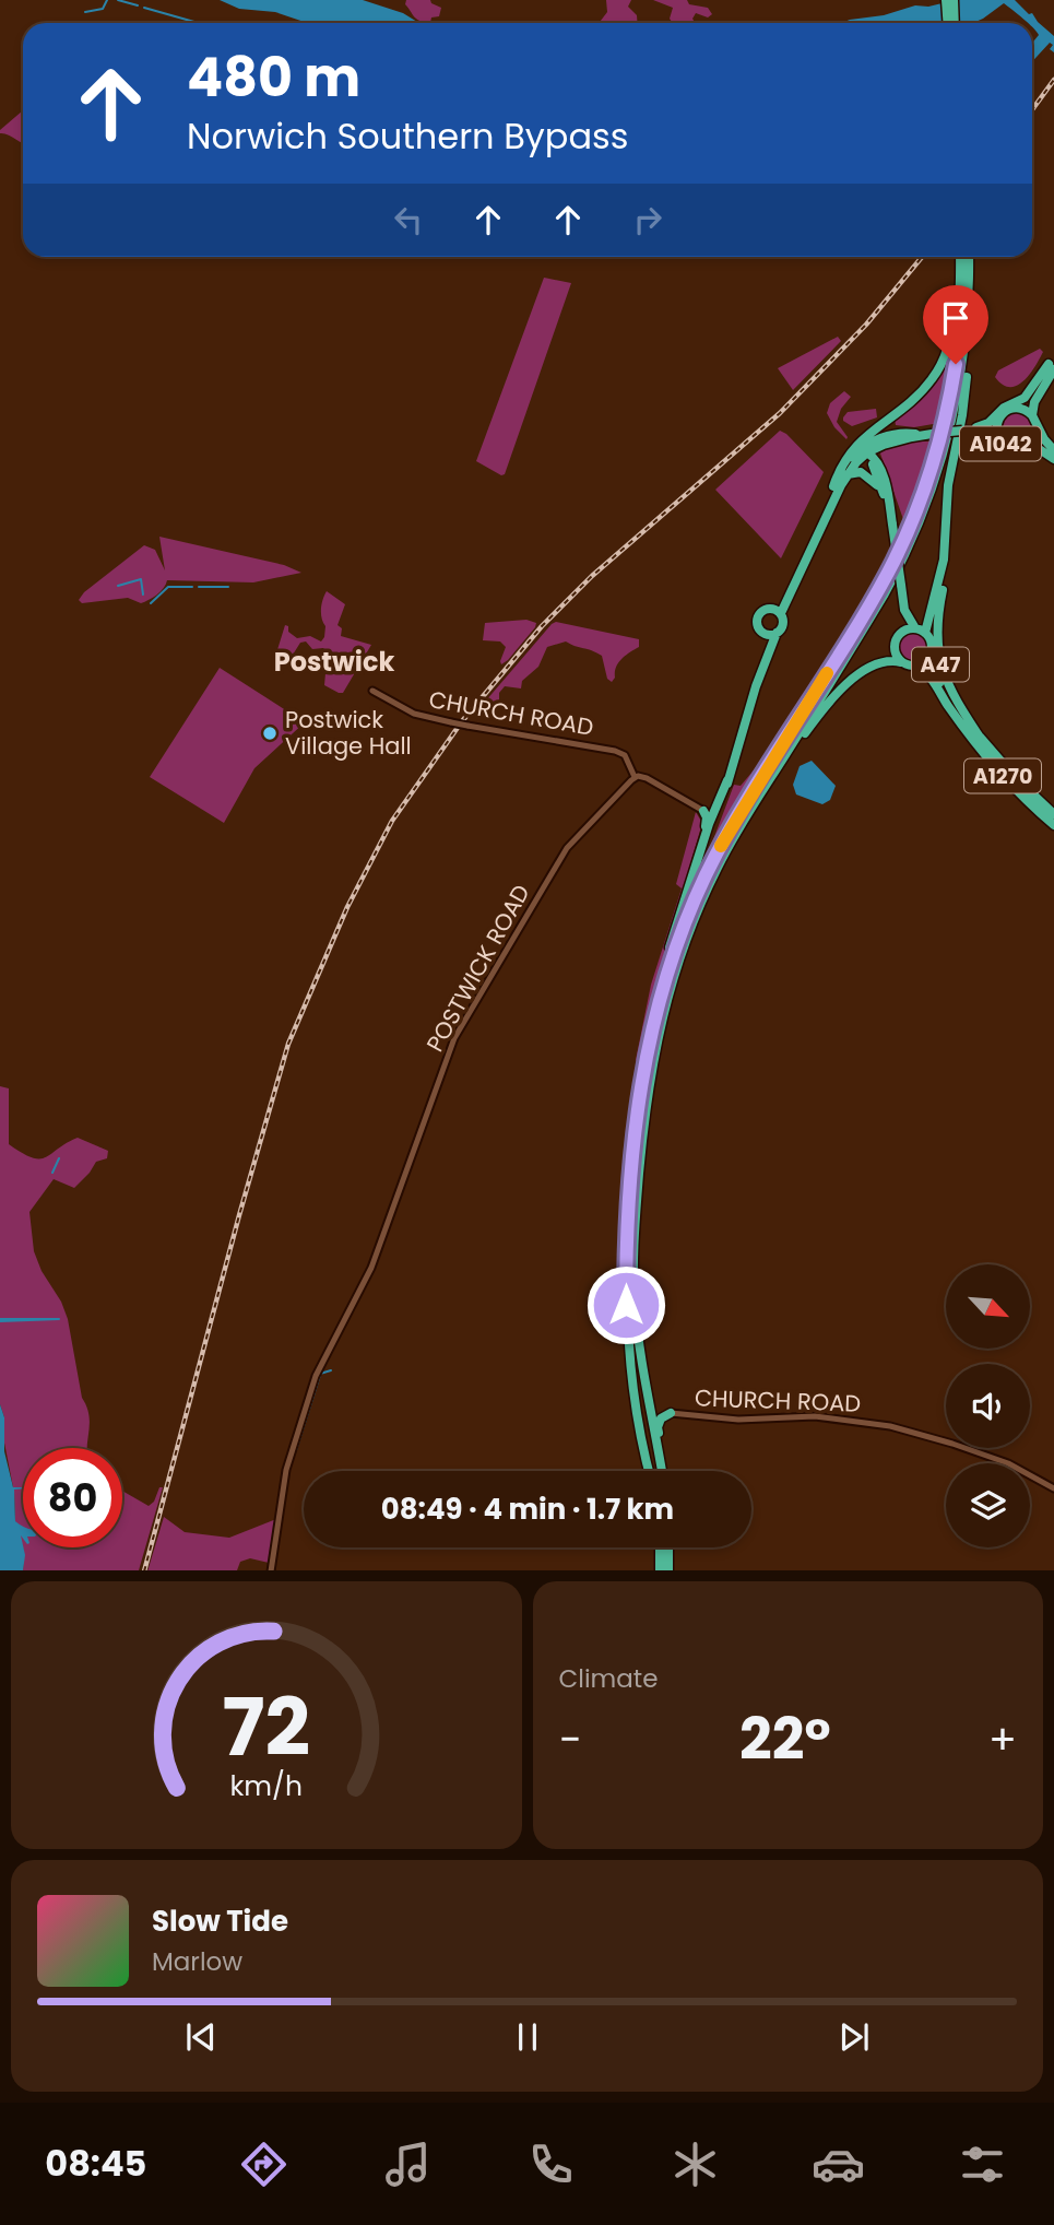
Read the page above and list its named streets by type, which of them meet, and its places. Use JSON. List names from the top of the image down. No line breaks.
{"streets":{"highway":["A1042","A47","A1270"],"street":["CHURCH ROAD","POSTWICK ROAD"]},"crossings":[["A47","CHURCH ROAD"],["A47","A1270"],["CHURCH ROAD","POSTWICK ROAD"]],"districts":["Postwick"],"places":["Postwick Village Hall"],"north":"bottom right","page":{"turn":["480 m","Norwich Southern Bypass"],"limit":"80","trip":"08:49 · 4 min · 1.7 km","tile":"Climate","heat":["−","22°","+"],"song":["Slow Tide","Marlow"],"tabs":"08:45","gauge":["72","km/h"]}}
